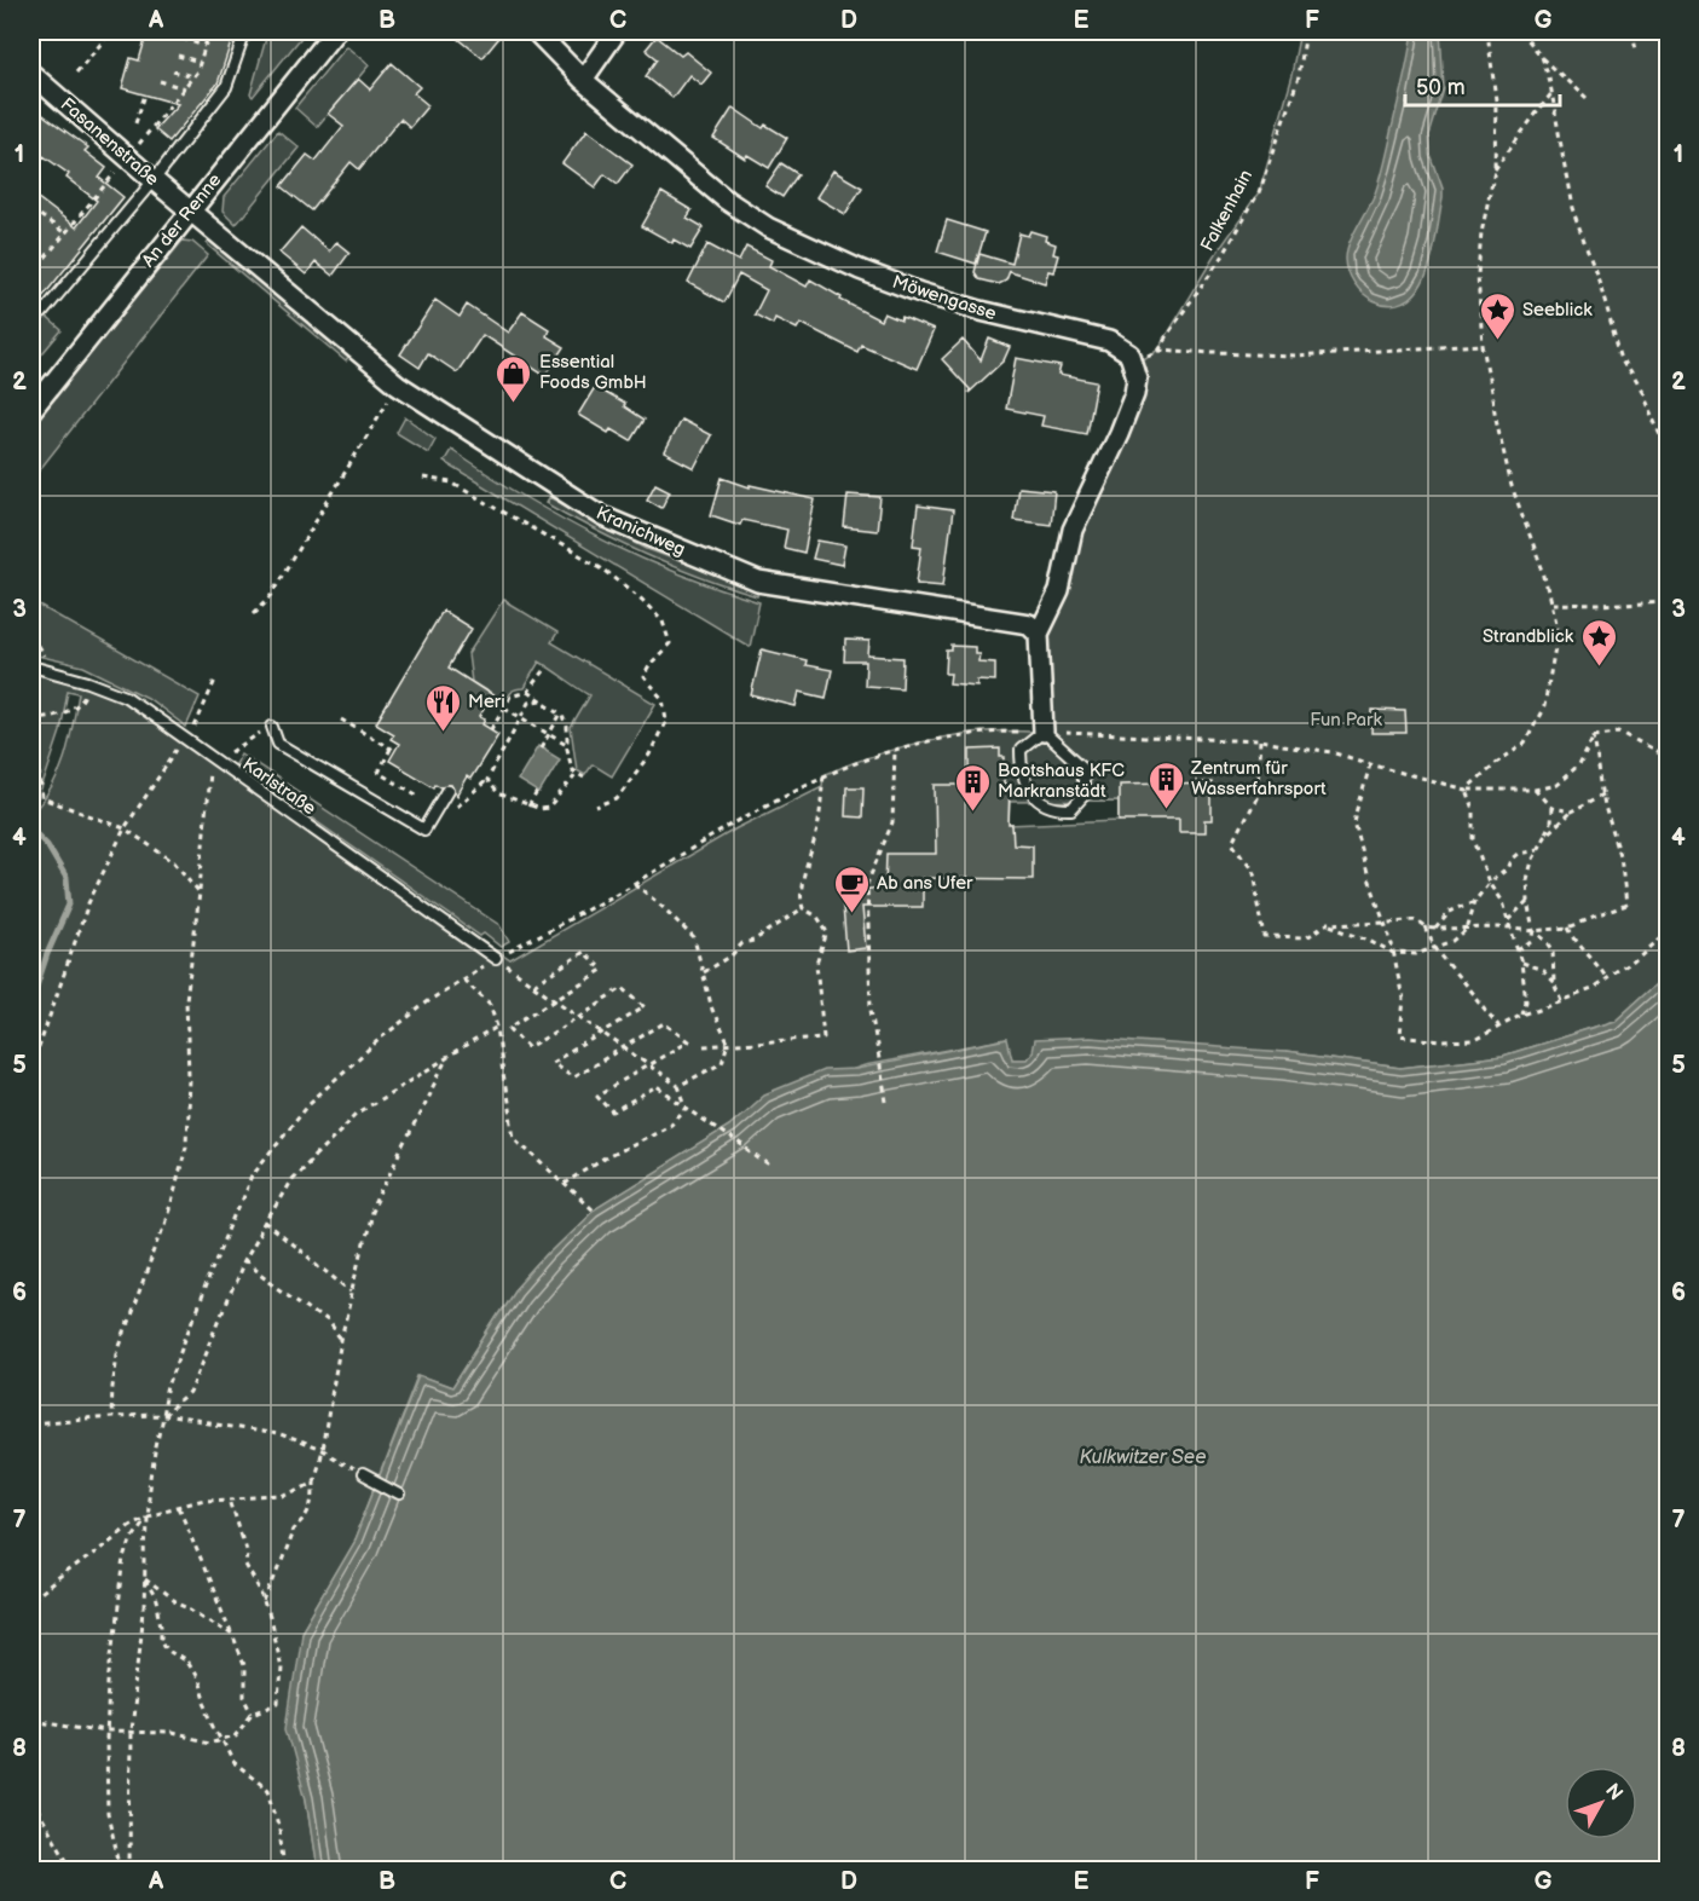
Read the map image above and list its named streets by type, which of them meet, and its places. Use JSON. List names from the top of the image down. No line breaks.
{"streets":{"street":["Fasanenstraße","An der Renne","Möwengasse","Kranichweg"],"lane":["Karlstraße"],"path":["Falkenhain"]},"crossings":[["Fasanenstraße","An der Renne"],["Fasanenstraße","Kranichweg"],["An der Renne","Kranichweg"]],"water":["Kulkwitzer See"],"parks":["Fun Park"],"places":{"place":["Seeblick","Strandblick"],"shop":["Essential Foods GmbH"],"restaurant":["Meri"],"building":["Zentrum für Wasserfahrsport","Bootshaus KFC Markranstädt"],"cafe":["Ab ans Ufer"]},"scale_bar":"50 m","north":"top right","grid":{"columns":["A","B","C","D","E","F","G"],"rows":["1","2","3","4","5","6","7","8"]}}
